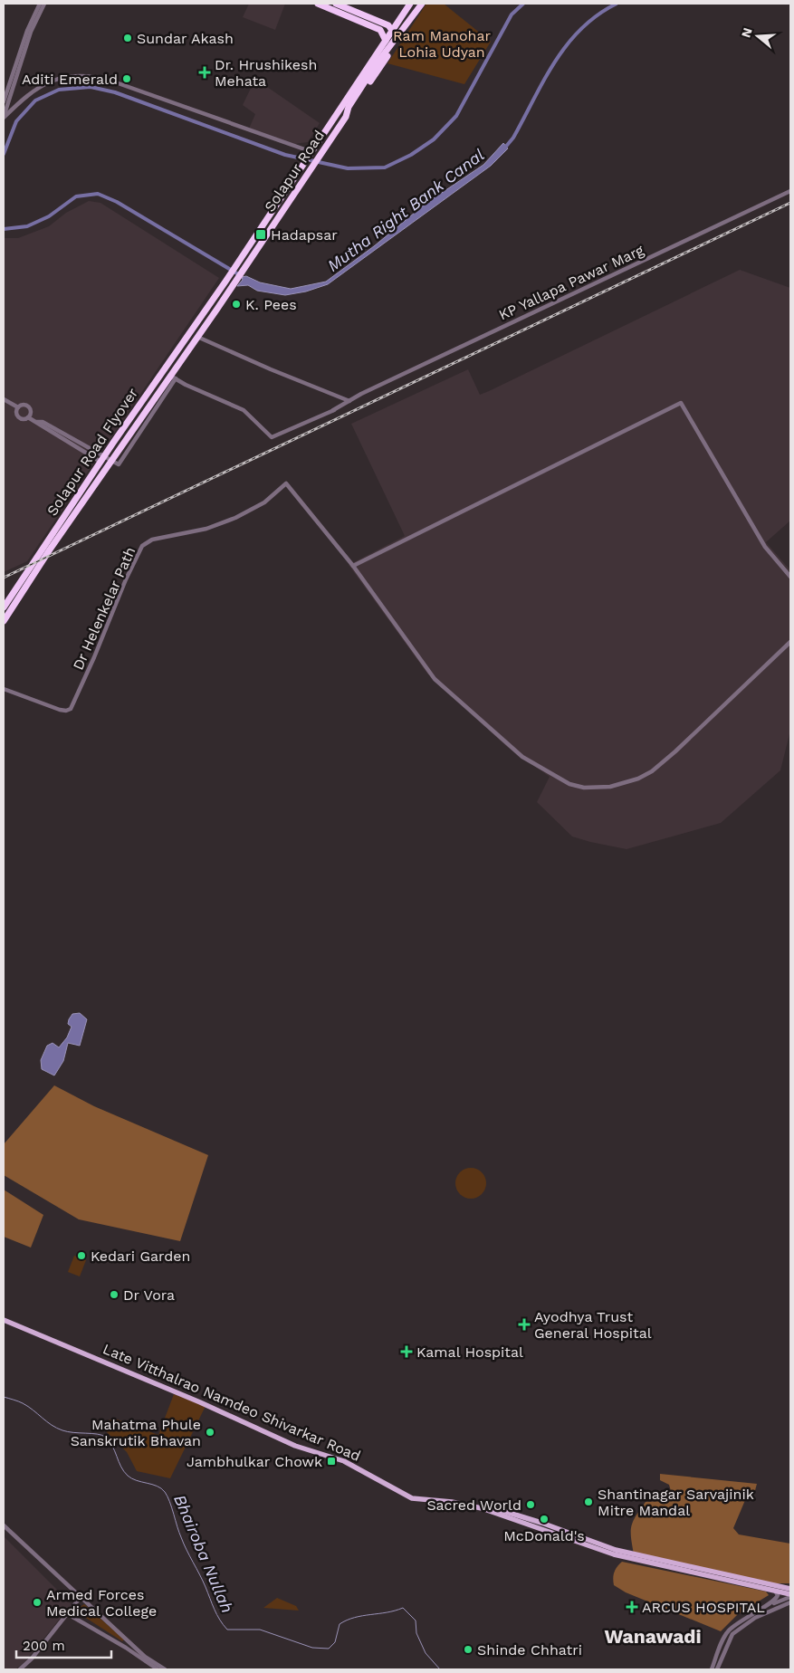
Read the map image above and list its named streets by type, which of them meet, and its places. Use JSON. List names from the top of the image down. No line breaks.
{"streets":{"highway":["Solapur Road","Solapur Road Flyover"],"main road":["Late Vitthalrao Namdeo Shivarkar Road"],"street":["KP Yallapa Pawar Marg","Dr Helenkelar Path"]},"crossings":[["Solapur Road","KP Yallapa Pawar Marg"],["Solapur Road","Solapur Road Flyover"],["KP Yallapa Pawar Marg","Solapur Road Flyover"]],"districts":["Wanawadi"],"water":["Mutha Right Bank Canal","Bhairoba Nullah"],"parks":["Ram Manohar Lohia Udyan"],"places":{"other":["Sundar Akash","Aditi Emerald","K. Pees","Kedari Garden","Dr Vora","Mahatma Phule Sanskrutik Bhavan","Shantinagar Sarvajinik Mitre Mandal","Sacred World","McDonald's","Armed Forces Medical College","Shinde Chhatri"],"health":["Dr. Hrushikesh Mehata","Ayodhya Trust General Hospital","Kamal Hospital","ARCUS HOSPITAL"],"transit":["Hadapsar","Jambhulkar Chowk"]},"scale_bar":"200 m","north":"left"}
